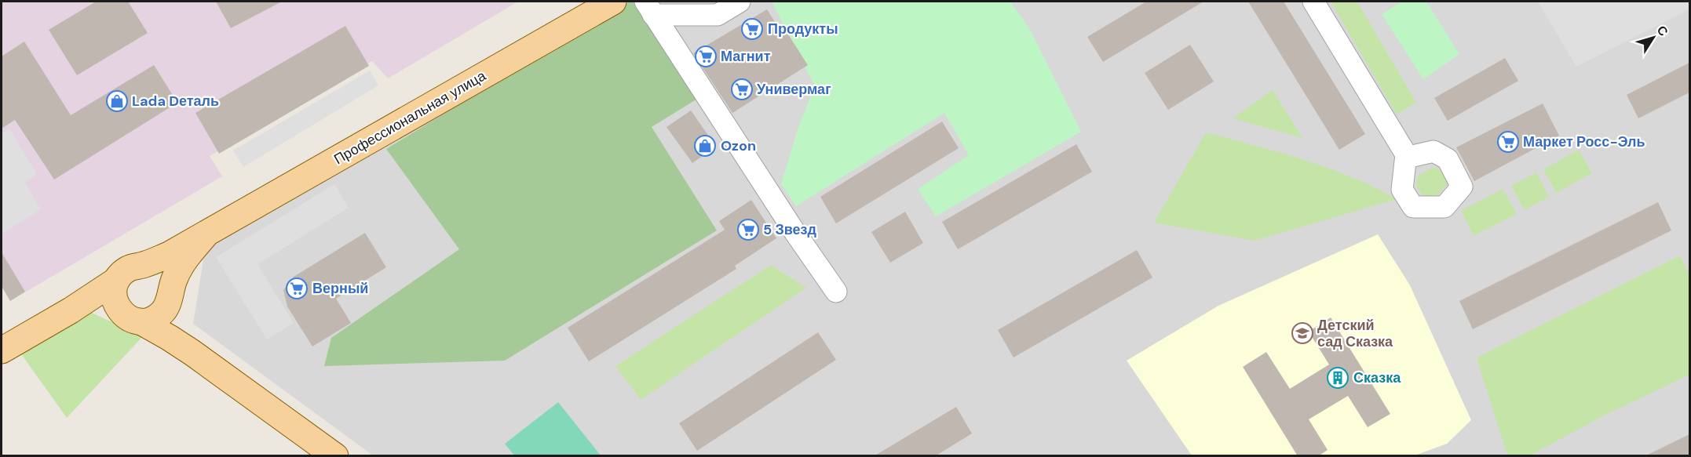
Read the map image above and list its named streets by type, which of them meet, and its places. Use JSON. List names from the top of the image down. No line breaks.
{"streets":{"main road":["Профессиональная улица"]},"places":{"supermarket":["Продукты","Магнит","Универмаг","Маркет Росс-Эль","5 Звезд","Верный"],"shop":["Lada Dеталь","Ozon"],"school or university":["Детский сад Сказка"],"building":["Сказка"]},"north":"top right"}
